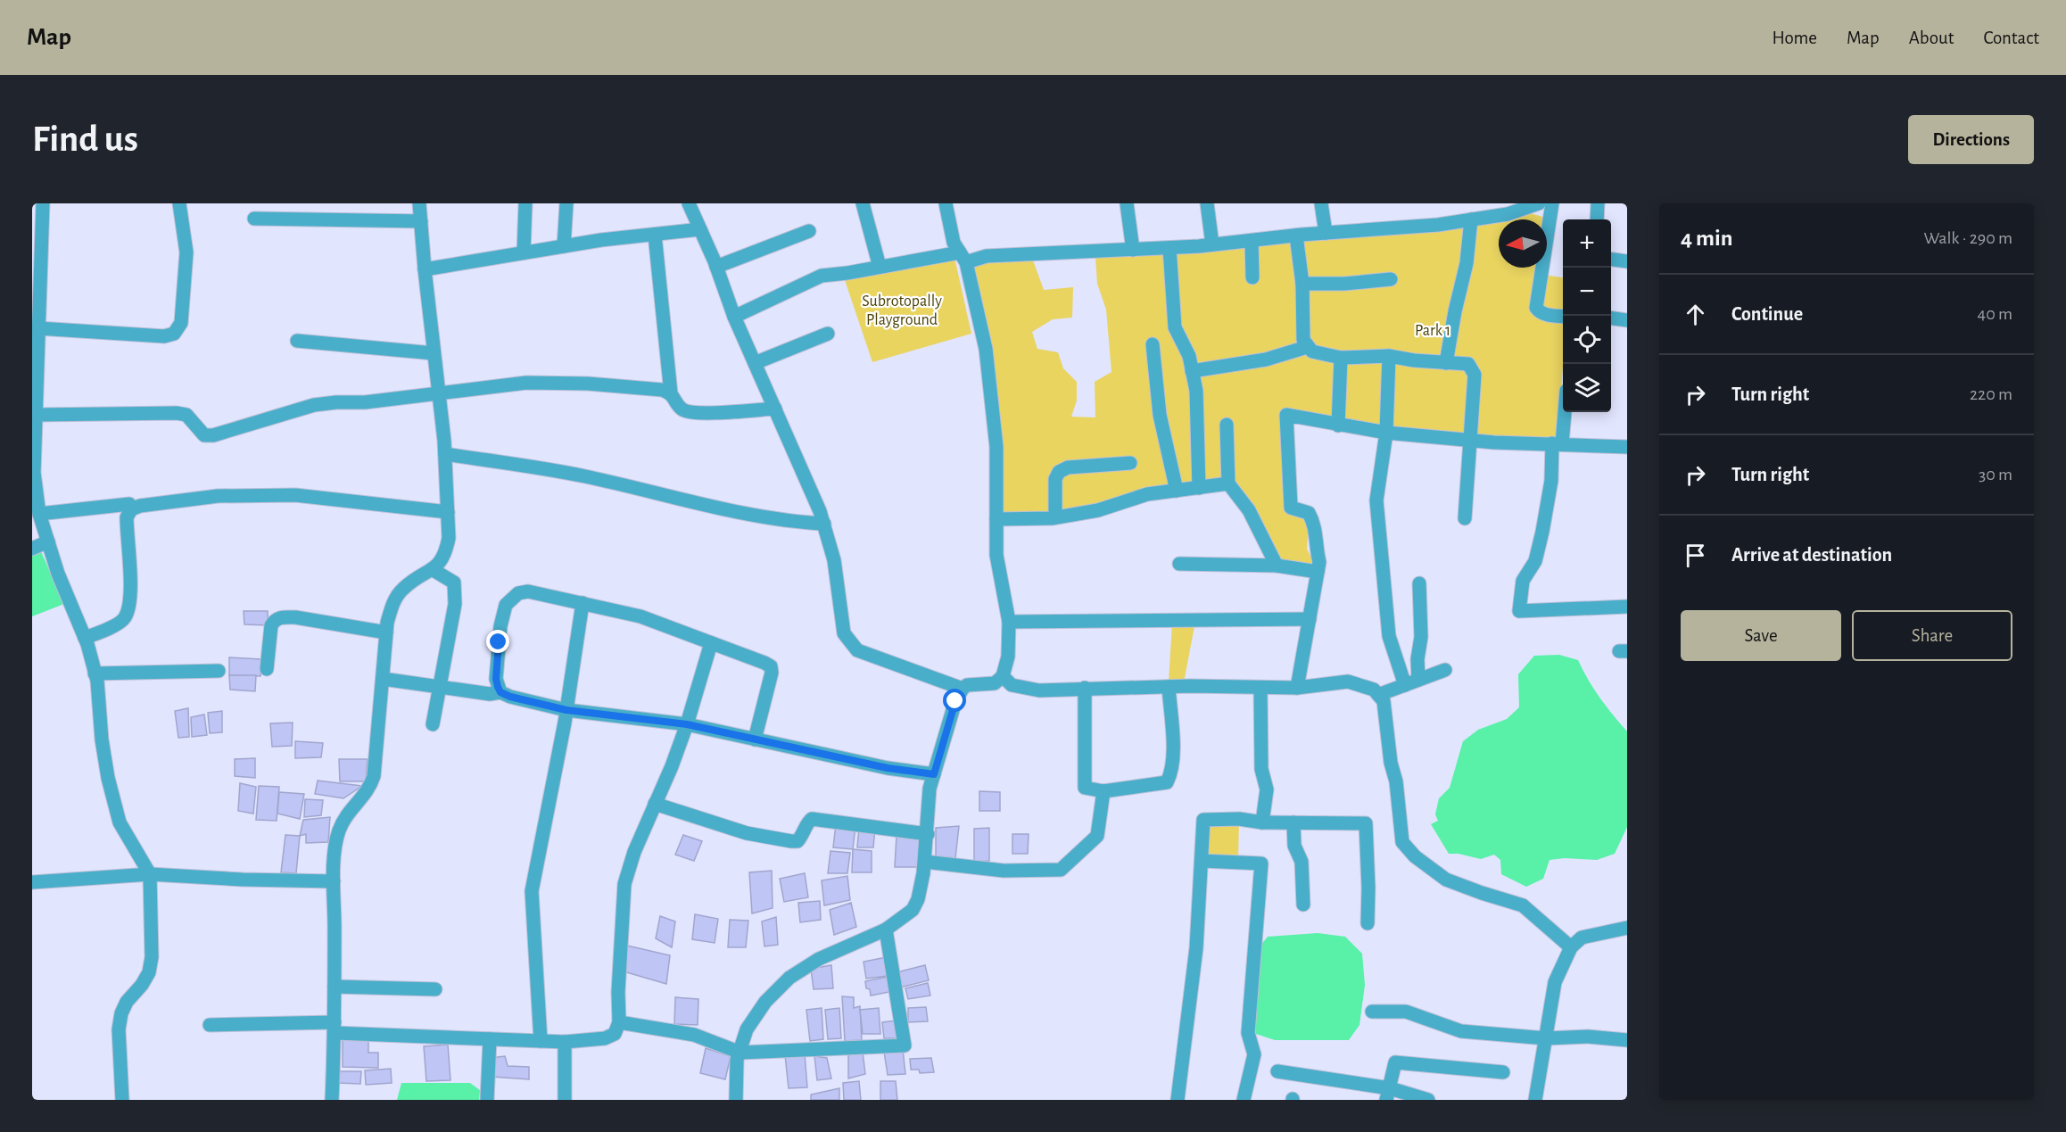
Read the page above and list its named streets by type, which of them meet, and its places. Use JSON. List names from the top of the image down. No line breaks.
{"parks":["Subrotopally Playground","Park 1"],"north":"left","page":{"header":"Map","nav":["Home","Map","About","Contact"],"buttons":["Directions",["Save","Share"]],"title":"Find us","heading":["4 min","Walk · 290 m"],"map_buttons":["+","−"],"list":[["Continue","40 m"],["Turn right","220 m"],["Turn right","30 m"],"Arrive at destination"]}}
